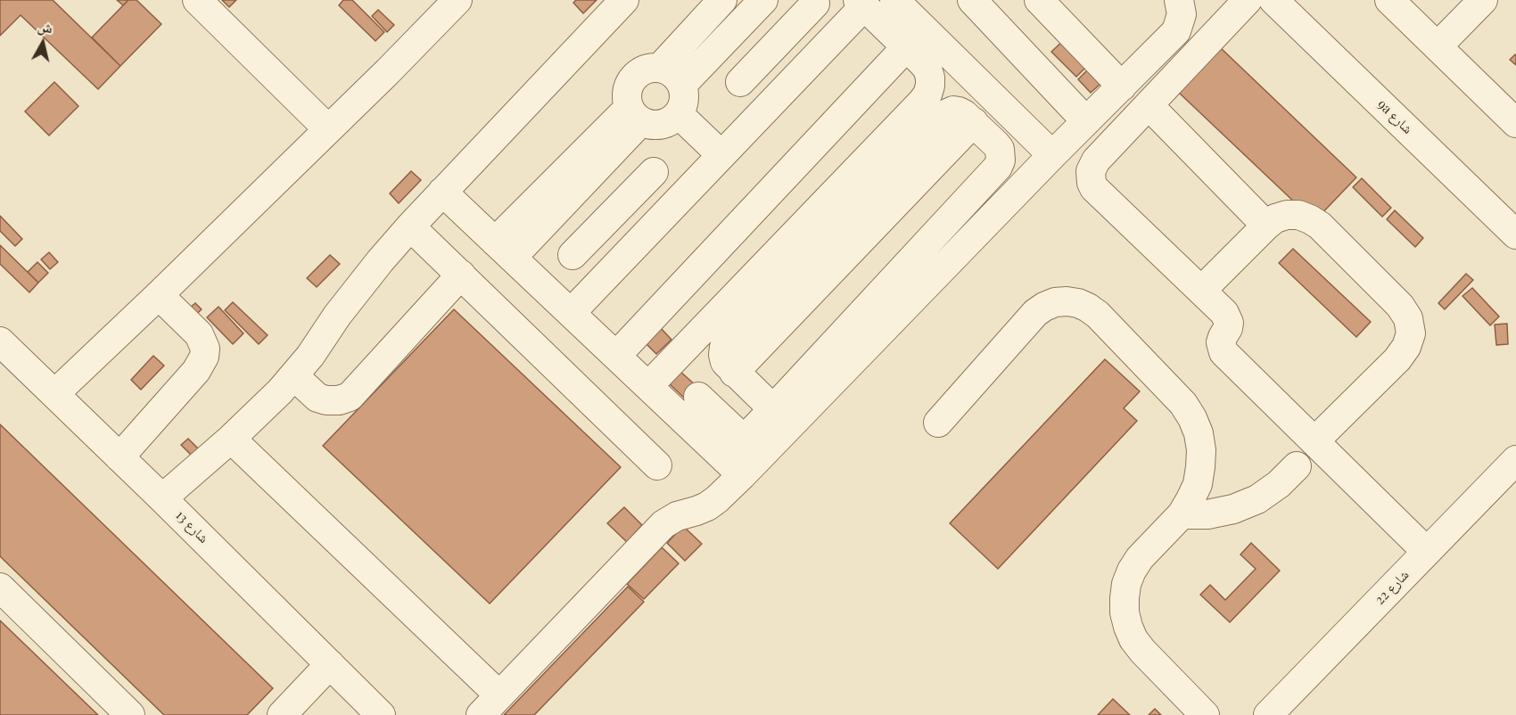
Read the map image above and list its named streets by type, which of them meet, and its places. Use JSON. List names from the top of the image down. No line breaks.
{"streets":{"street":["9a شارع","شارع 13","شارع 22"]},"north":"top"}
